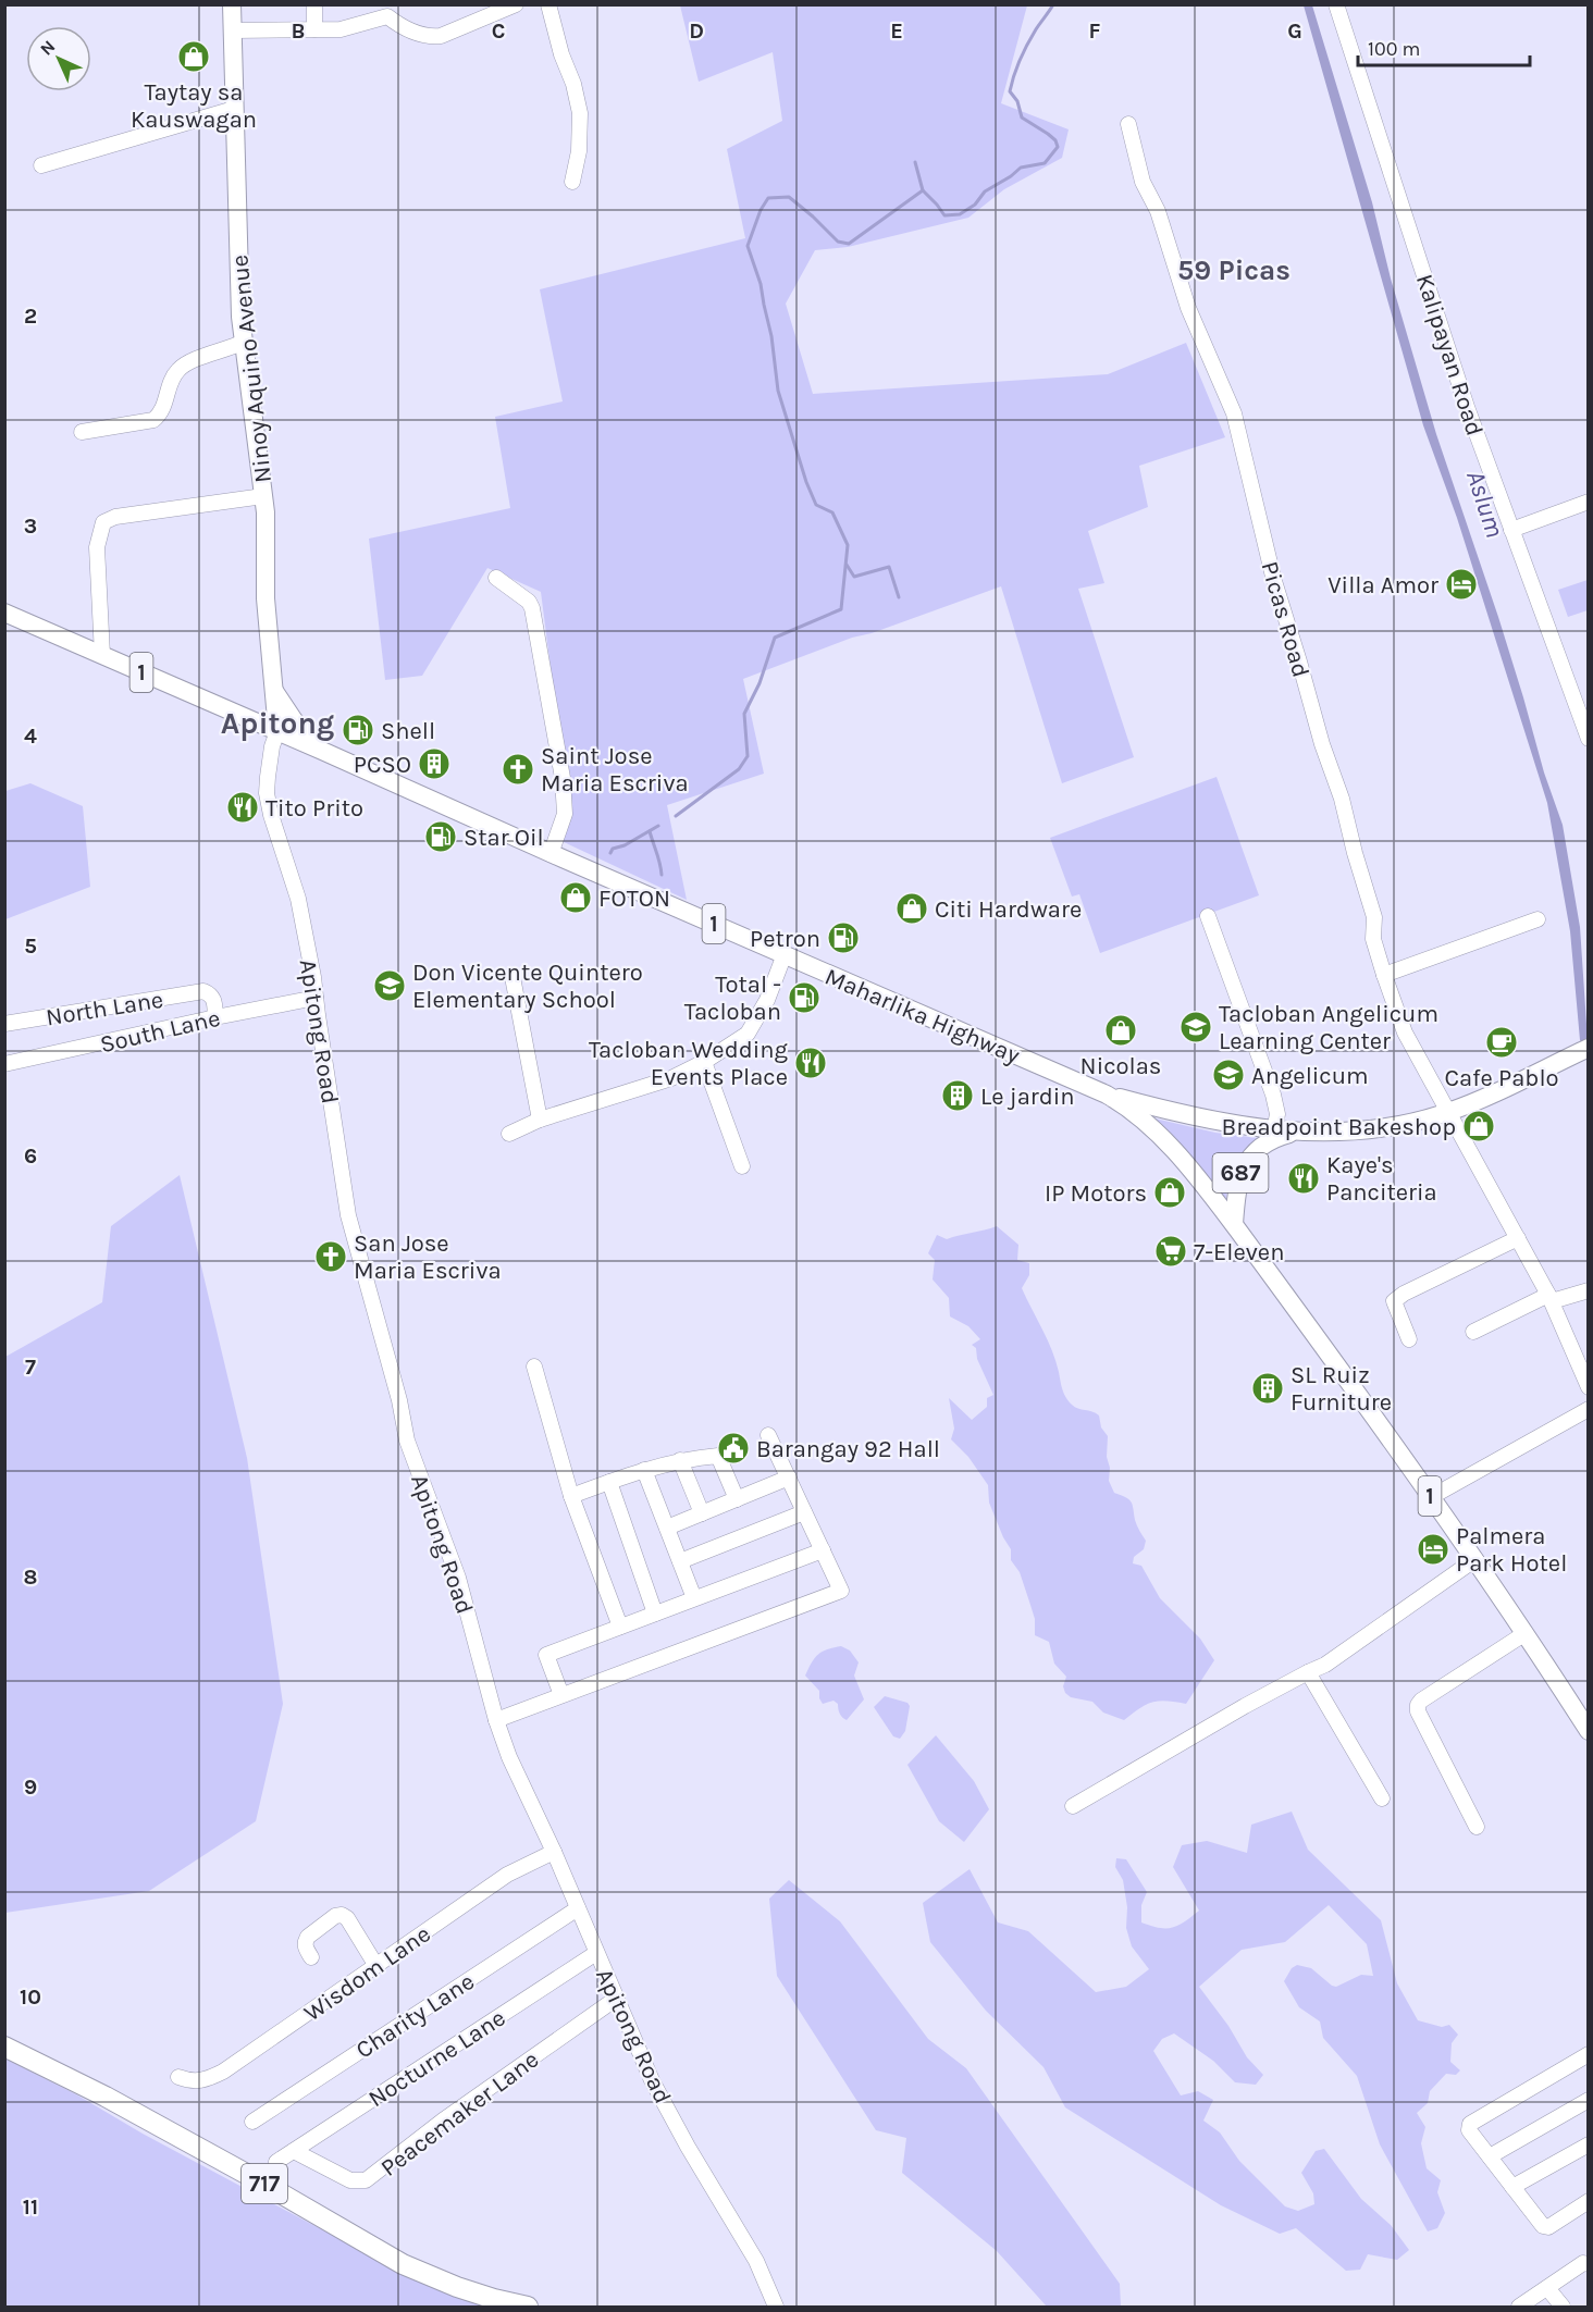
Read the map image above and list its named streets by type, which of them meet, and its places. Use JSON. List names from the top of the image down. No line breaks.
{"streets":{"highway":["717"],"main road":["Ninoy Aquino Avenue","1","Maharlika Highway","687"],"street":["Kalipayan Road","Picas Road","North Lane","South Lane","Apitong Road","Wisdom Lane","Charity Lane","Nocturne Lane","Peacemaker Lane"]},"crossings":[["Ninoy Aquino Avenue","Maharlika Highway"],["Ninoy Aquino Avenue","Apitong Road"],["Picas Road","687"],["North Lane","South Lane"],["Maharlika Highway","Apitong Road"],["Maharlika Highway","687"],["South Lane","Apitong Road"],["Apitong Road","Wisdom Lane"],["Apitong Road","Charity Lane"],["Apitong Road","Nocturne Lane"],["Apitong Road","Peacemaker Lane"],["Nocturne Lane","Peacemaker Lane"]],"districts":["59 Picas","Apitong"],"water":["Aslum"],"places":{"shop":["Taytay sa Kauswagan","FOTON","Citi Hardware","Nicolas","Breadpoint Bakeshop","IP Motors"],"hotel":["Villa Amor","Palmera Park Hotel"],"fuel station":["Shell","Star Oil","Petron","Total - Tacloban"],"building":["PCSO","Le jardin","SL Ruiz Furniture"],"church":["Saint Jose Maria Escriva","San Jose Maria Escriva"],"restaurant":["Tito Prito","Tacloban Wedding Events Place","Kaye's Panciteria"],"school or university":["Don Vicente Quintero Elementary School","Tacloban Angelicum Learning Center","Angelicum"],"cafe":["Cafe Pablo"],"supermarket":["7-Eleven"],"public building":["Barangay 92 Hall"]},"scale_bar":"100 m","north":"top left","grid":{"columns":["B","C","D","E","F","G"],"rows":["2","3","4","5","6","7","8","9","10","11"]}}
